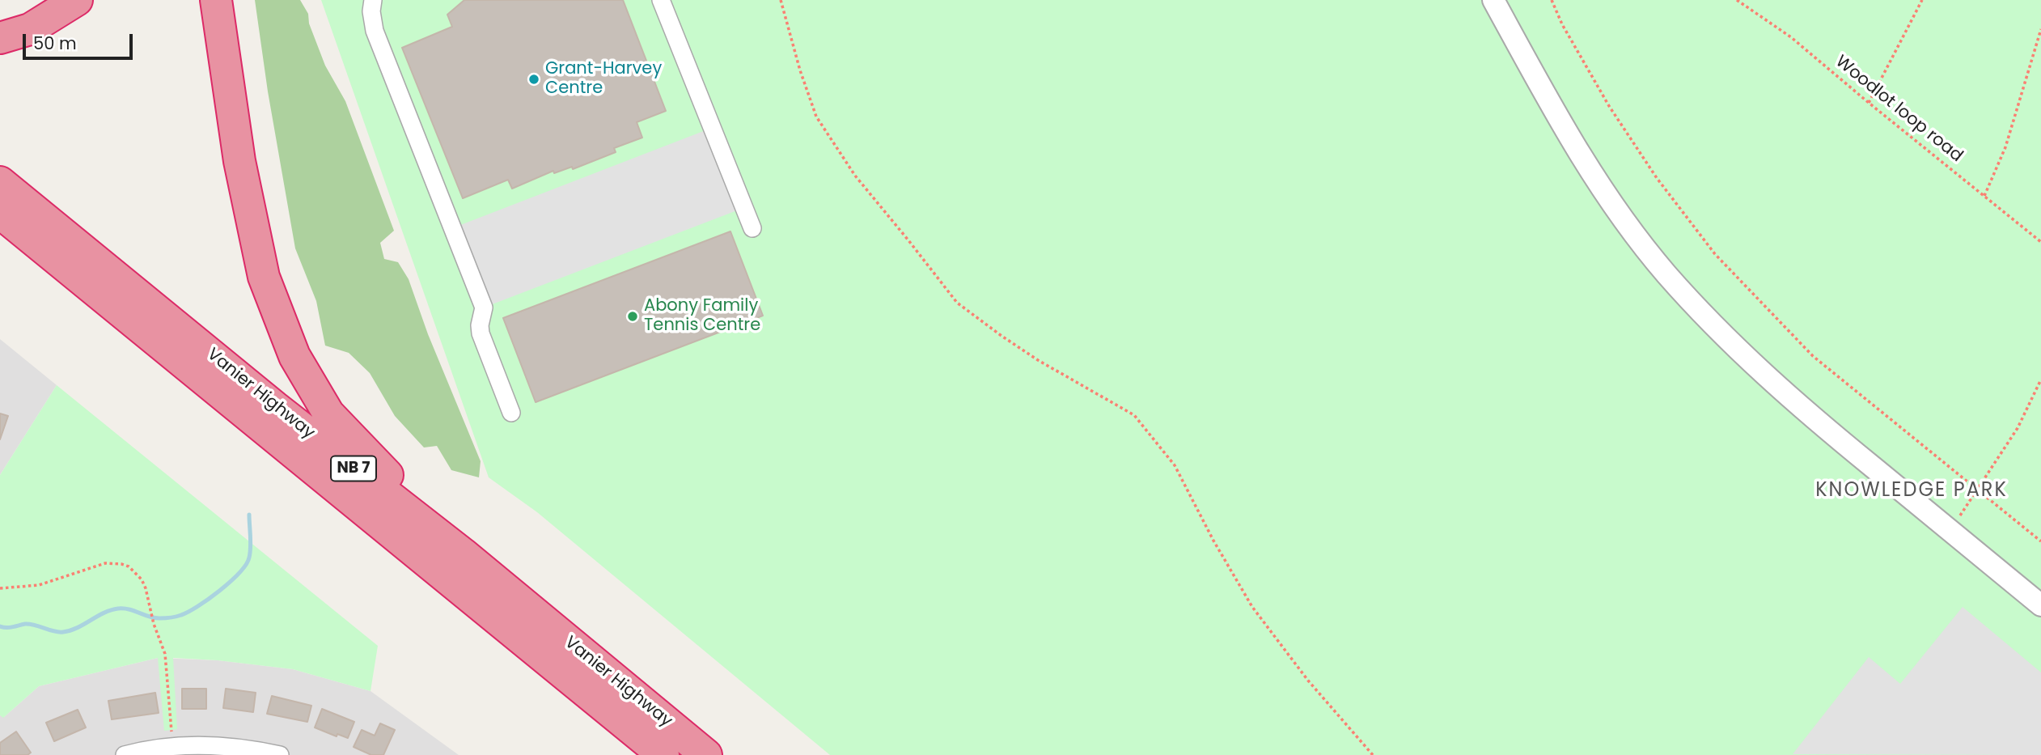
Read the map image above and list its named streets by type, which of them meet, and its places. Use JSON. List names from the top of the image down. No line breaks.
{"streets":{"highway":["Vanier Highway","NB 7"],"path":["Woodlot loop road"]},"districts":["KNOWLEDGE PARK"],"places":["Grant-Harvey Centre","Abony Family Tennis Centre"],"scale_bar":"50 m"}
